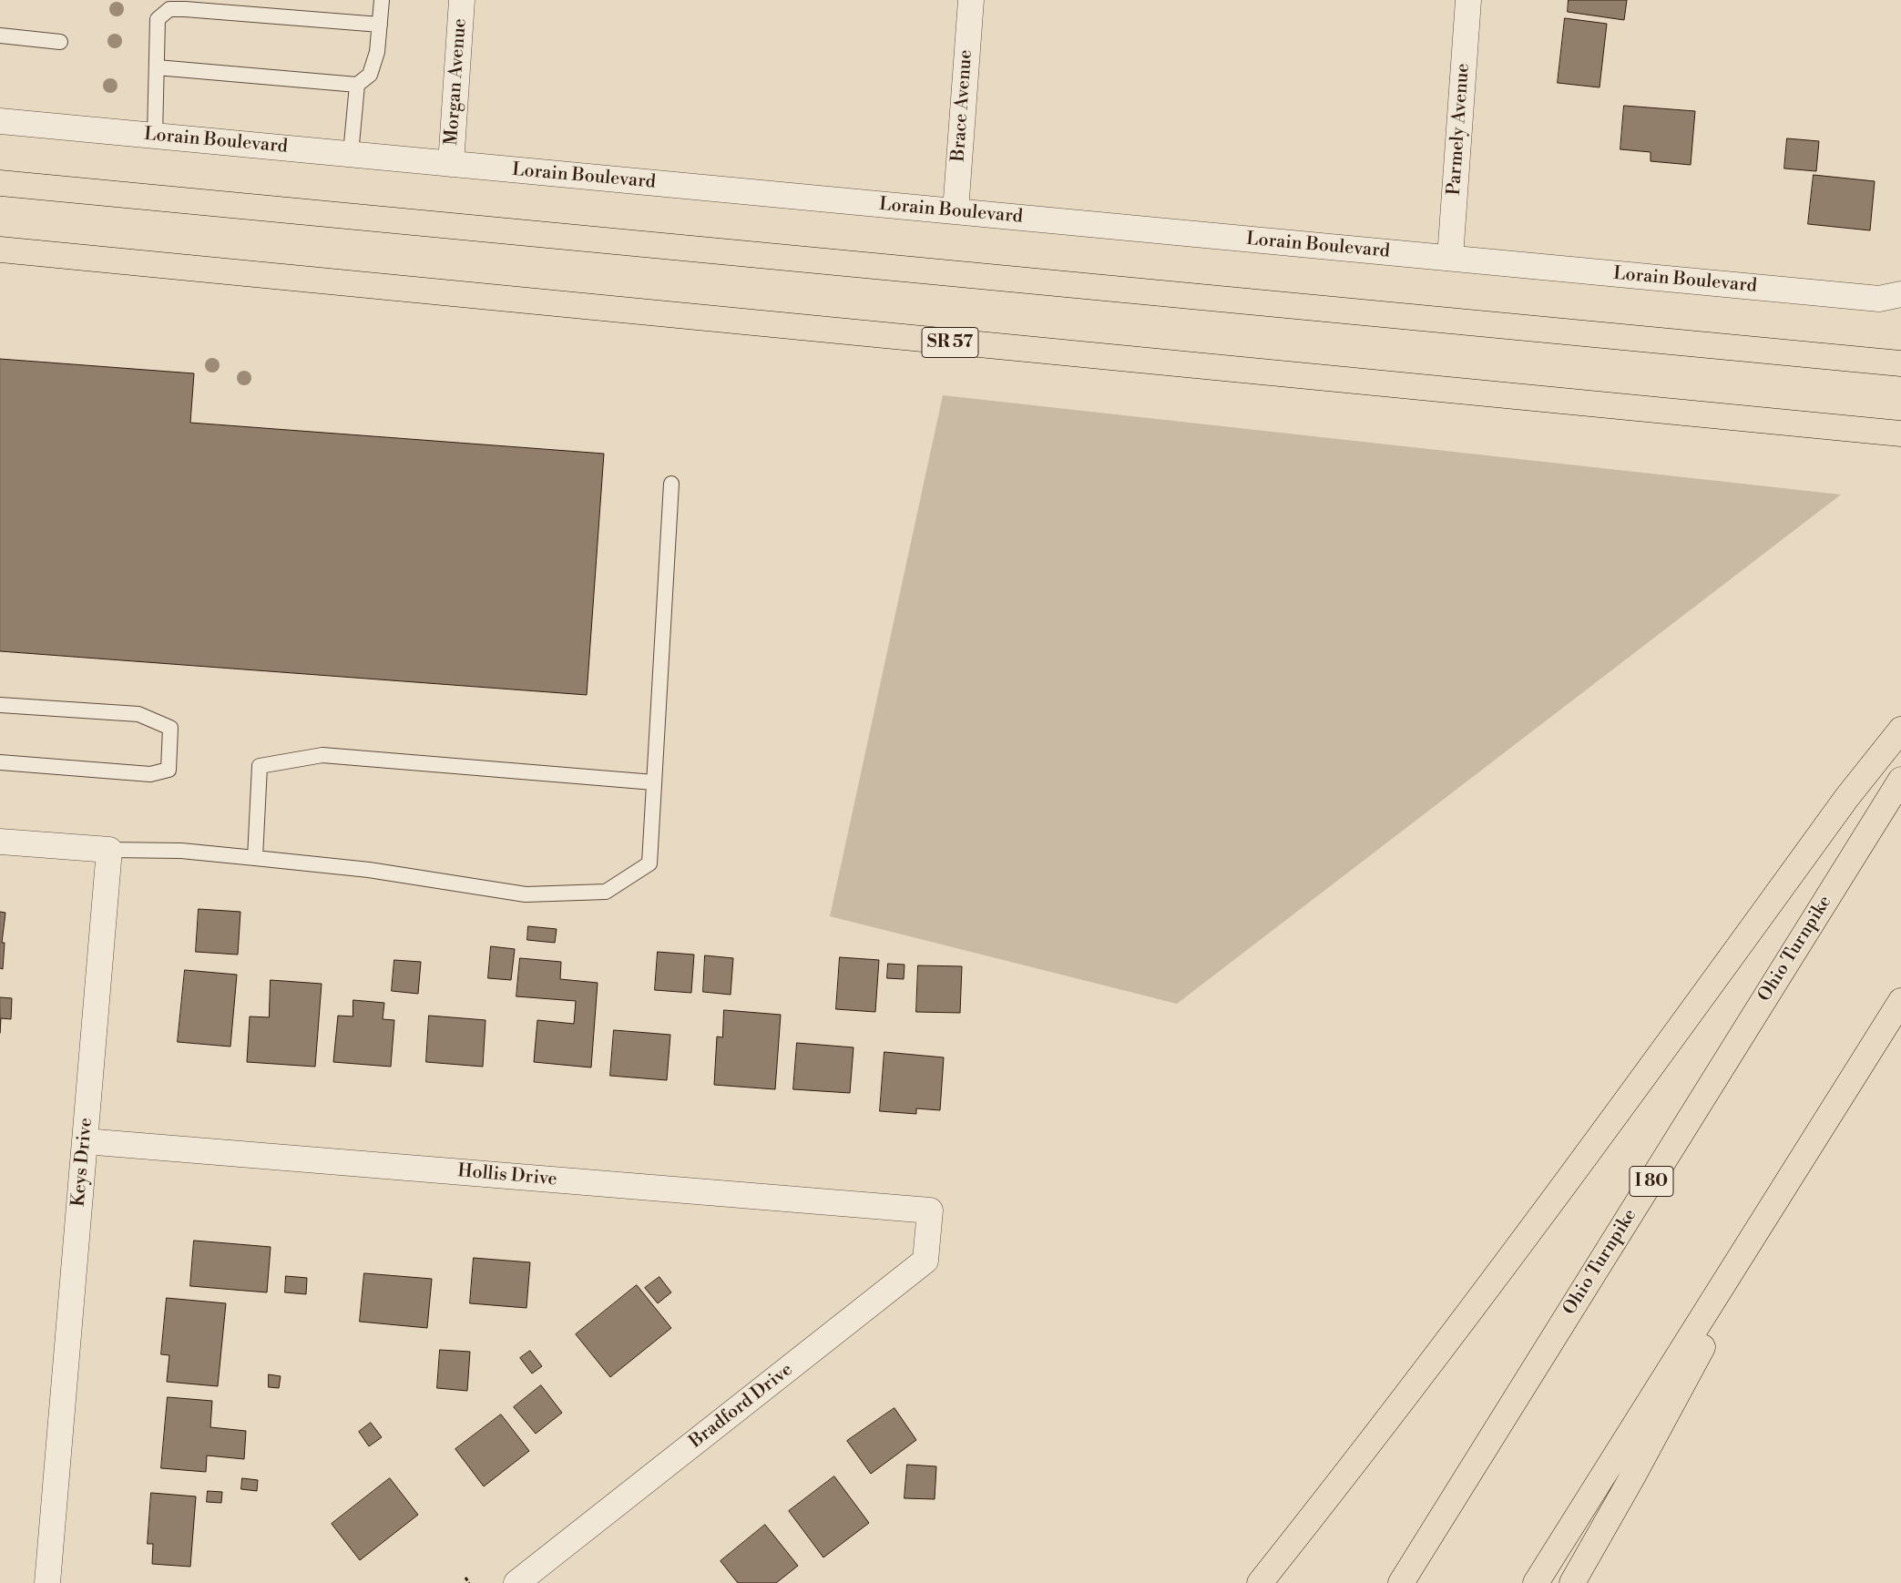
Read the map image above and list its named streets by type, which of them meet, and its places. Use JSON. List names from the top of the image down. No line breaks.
{"streets":{"highway":["SR 57","Ohio Turnpike","I 80"],"street":["Morgan Avenue","Brace Avenue","Parmely Avenue","Lorain Boulevard","Keys Drive","Hollis Drive","Bradford Drive"]},"crossings":[["Morgan Avenue","Lorain Boulevard"],["Brace Avenue","Lorain Boulevard"],["Parmely Avenue","Lorain Boulevard"],["Keys Drive","Hollis Drive"],["Hollis Drive","Bradford Drive"]]}
